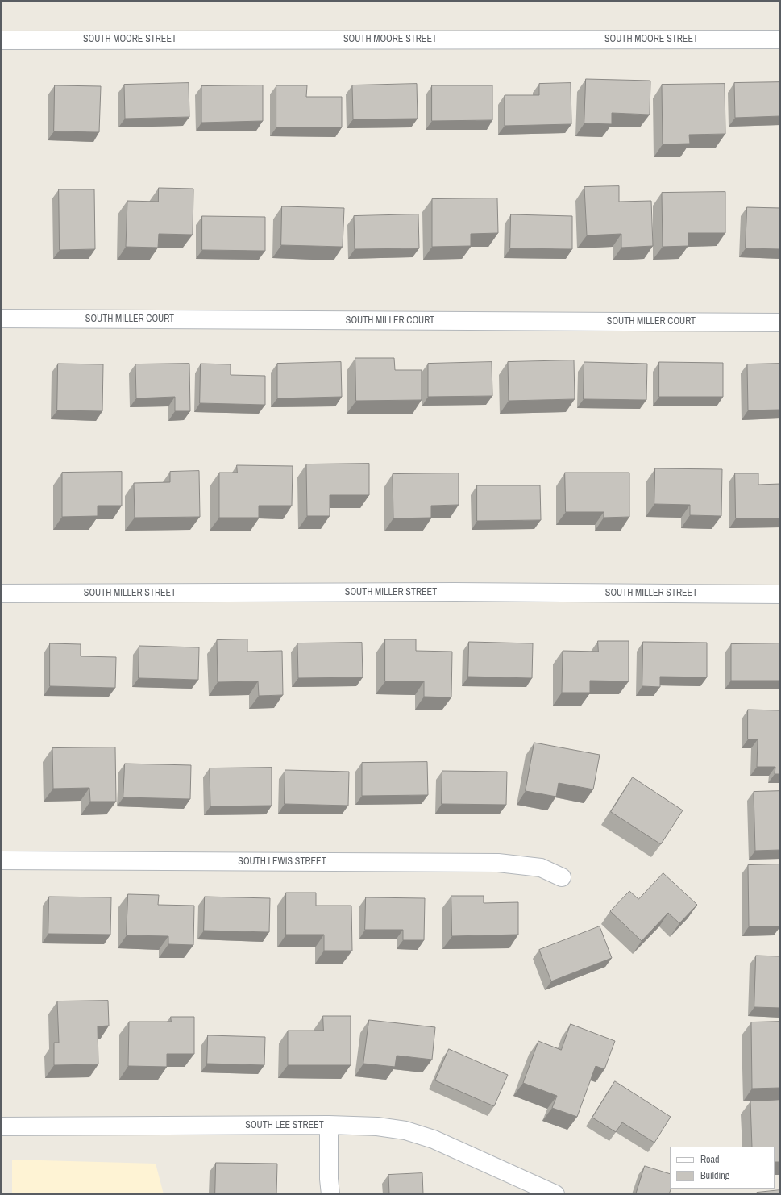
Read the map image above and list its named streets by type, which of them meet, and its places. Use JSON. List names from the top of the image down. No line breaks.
{"streets":{"street":["SOUTH MOORE STREET","SOUTH MILLER COURT","SOUTH MILLER STREET","SOUTH LEWIS STREET","SOUTH LEE STREET"]},"legend":["Road","Building"]}
